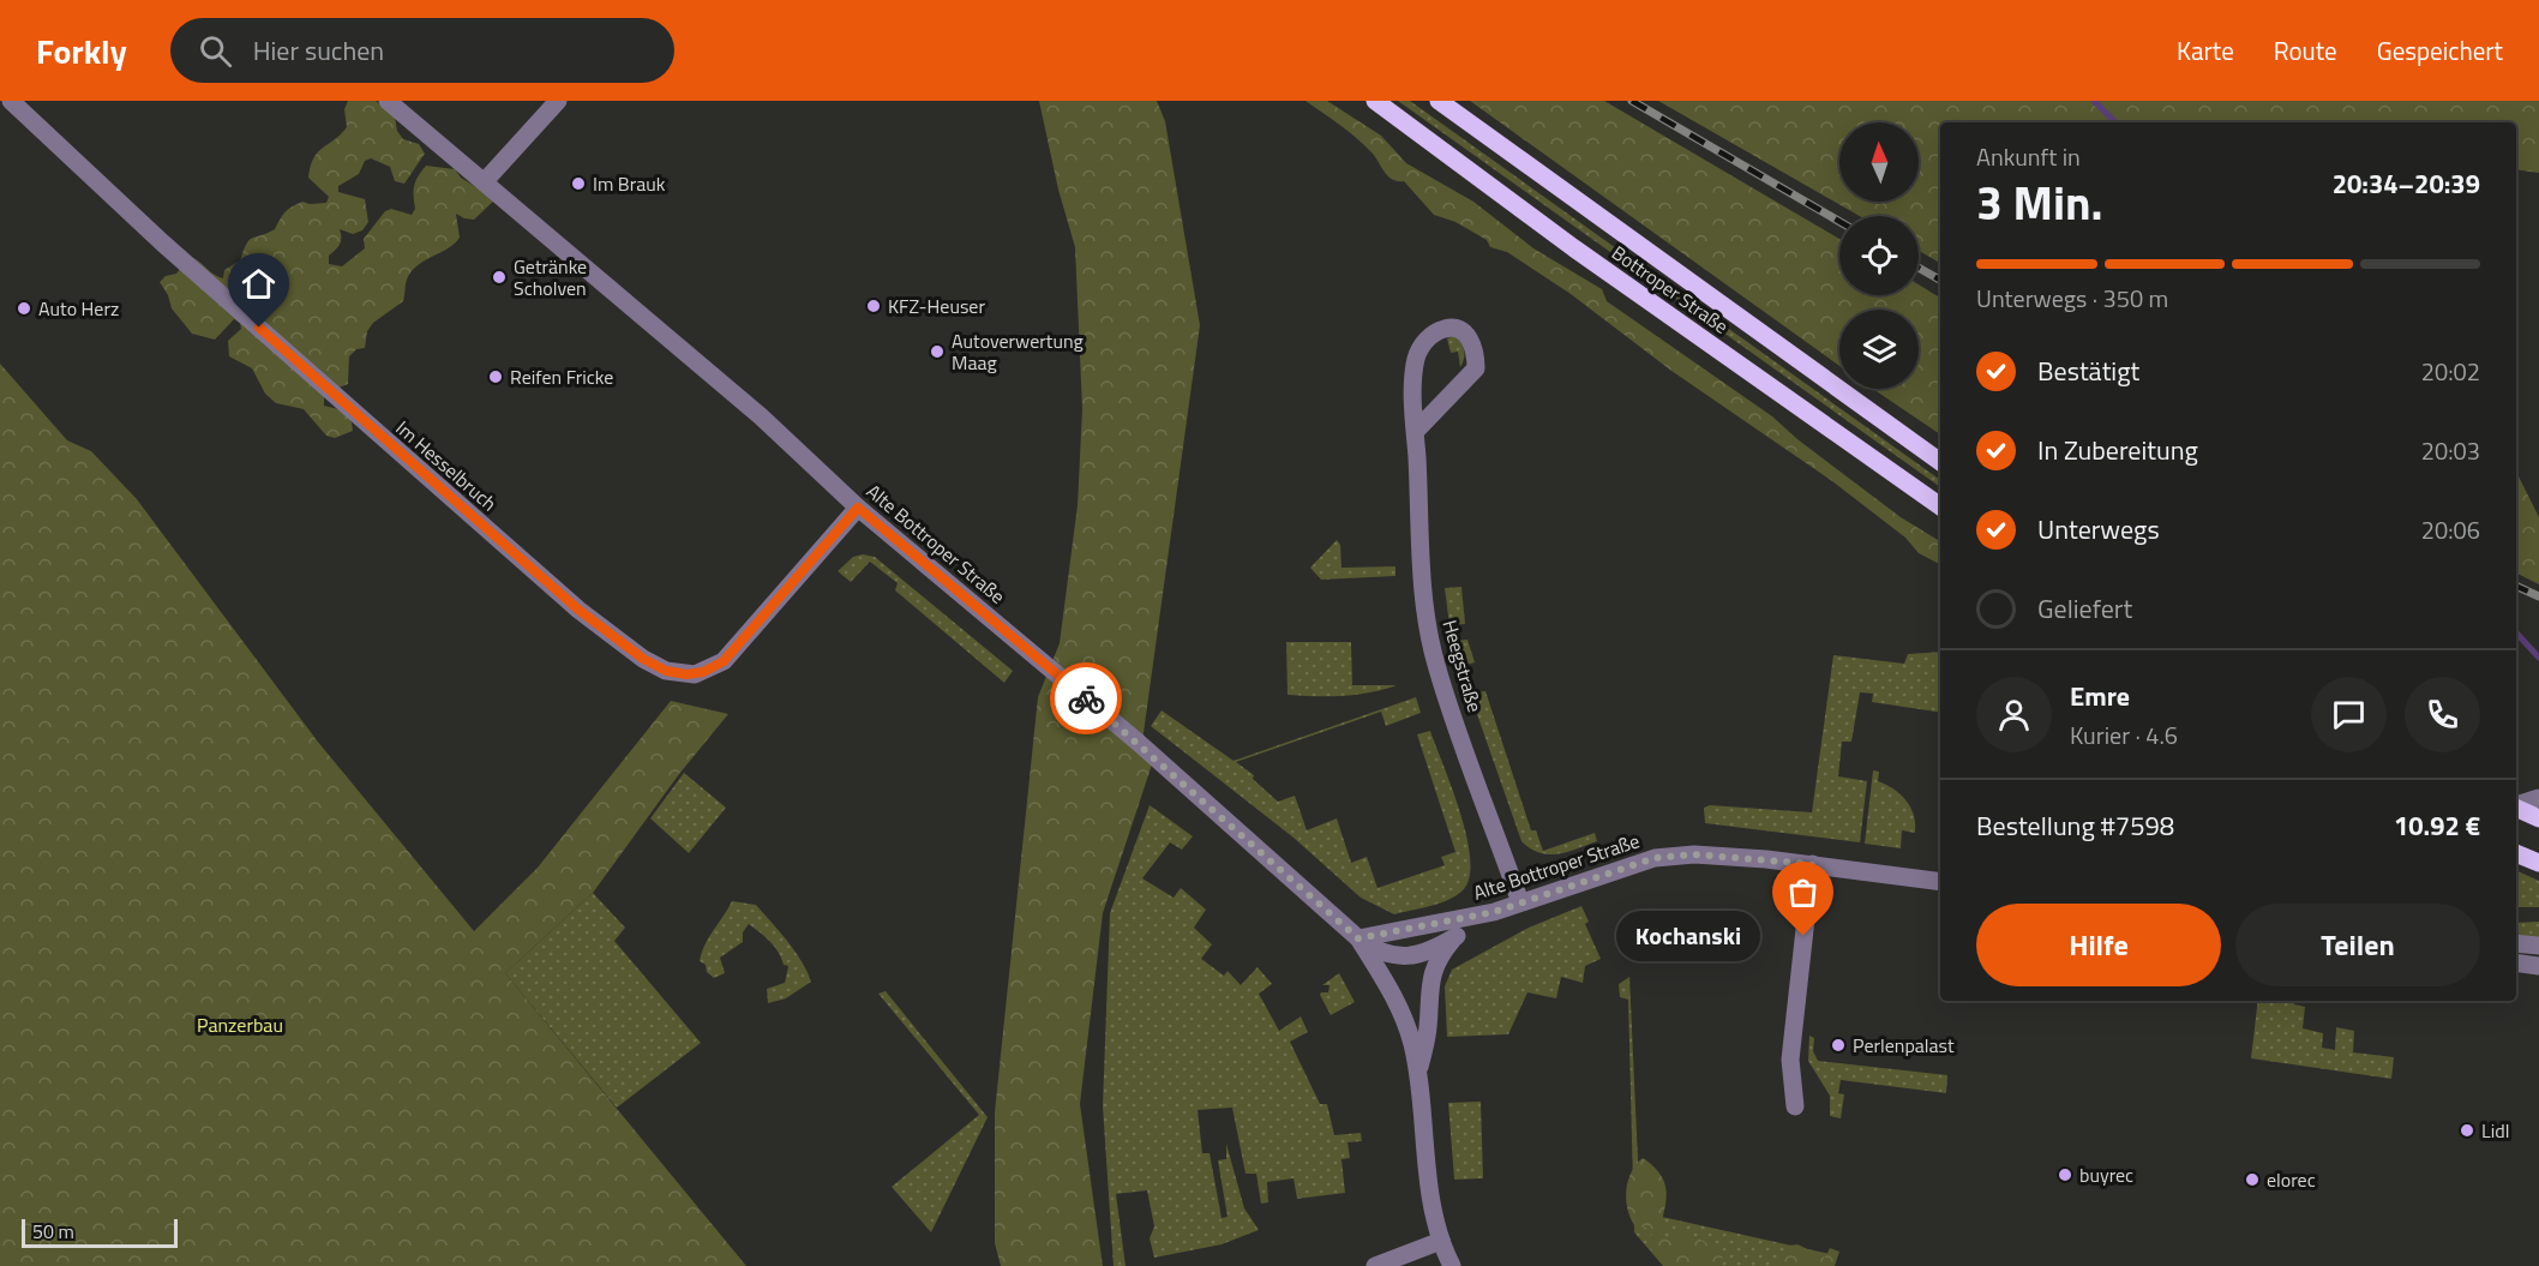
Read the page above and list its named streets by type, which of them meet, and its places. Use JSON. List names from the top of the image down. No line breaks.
{"streets":{"main road":["Bottroper Straße"],"street":["Im Hesselbruch","Alte Bottroper Straße","Heegstraße"]},"crossings":[["Im Hesselbruch","Alte Bottroper Straße"],["Alte Bottroper Straße","Heegstraße"]],"parks":["Panzerbau"],"places":["Im Brauk","Getränke Scholven","KFZ-Heuser","Auto Herz","Autoverwertung Maag","Reifen Fricke","Kochanski","Perlenpalast","Lidl","buyrec","elorec"],"scale_bar":"50 m","north":"top","page":{"header":"Forkly","search":"Hier suchen","nav":["Karte","Route","Gespeichert"],"heading":["3 Min.","Ankunft in","20:34–20:39"],"panel":["Emre","Kurier · 4.6","Bestellung #7598","10.92 €"],"bar":"Unterwegs · 350 m","list":[["Bestätigt","20:02"],["In Zubereitung","20:03"],["Unterwegs","20:06"],"Geliefert"],"buttons":["Hilfe","Teilen"],"bubble":"Kochanski","scale":"50 m"}}
